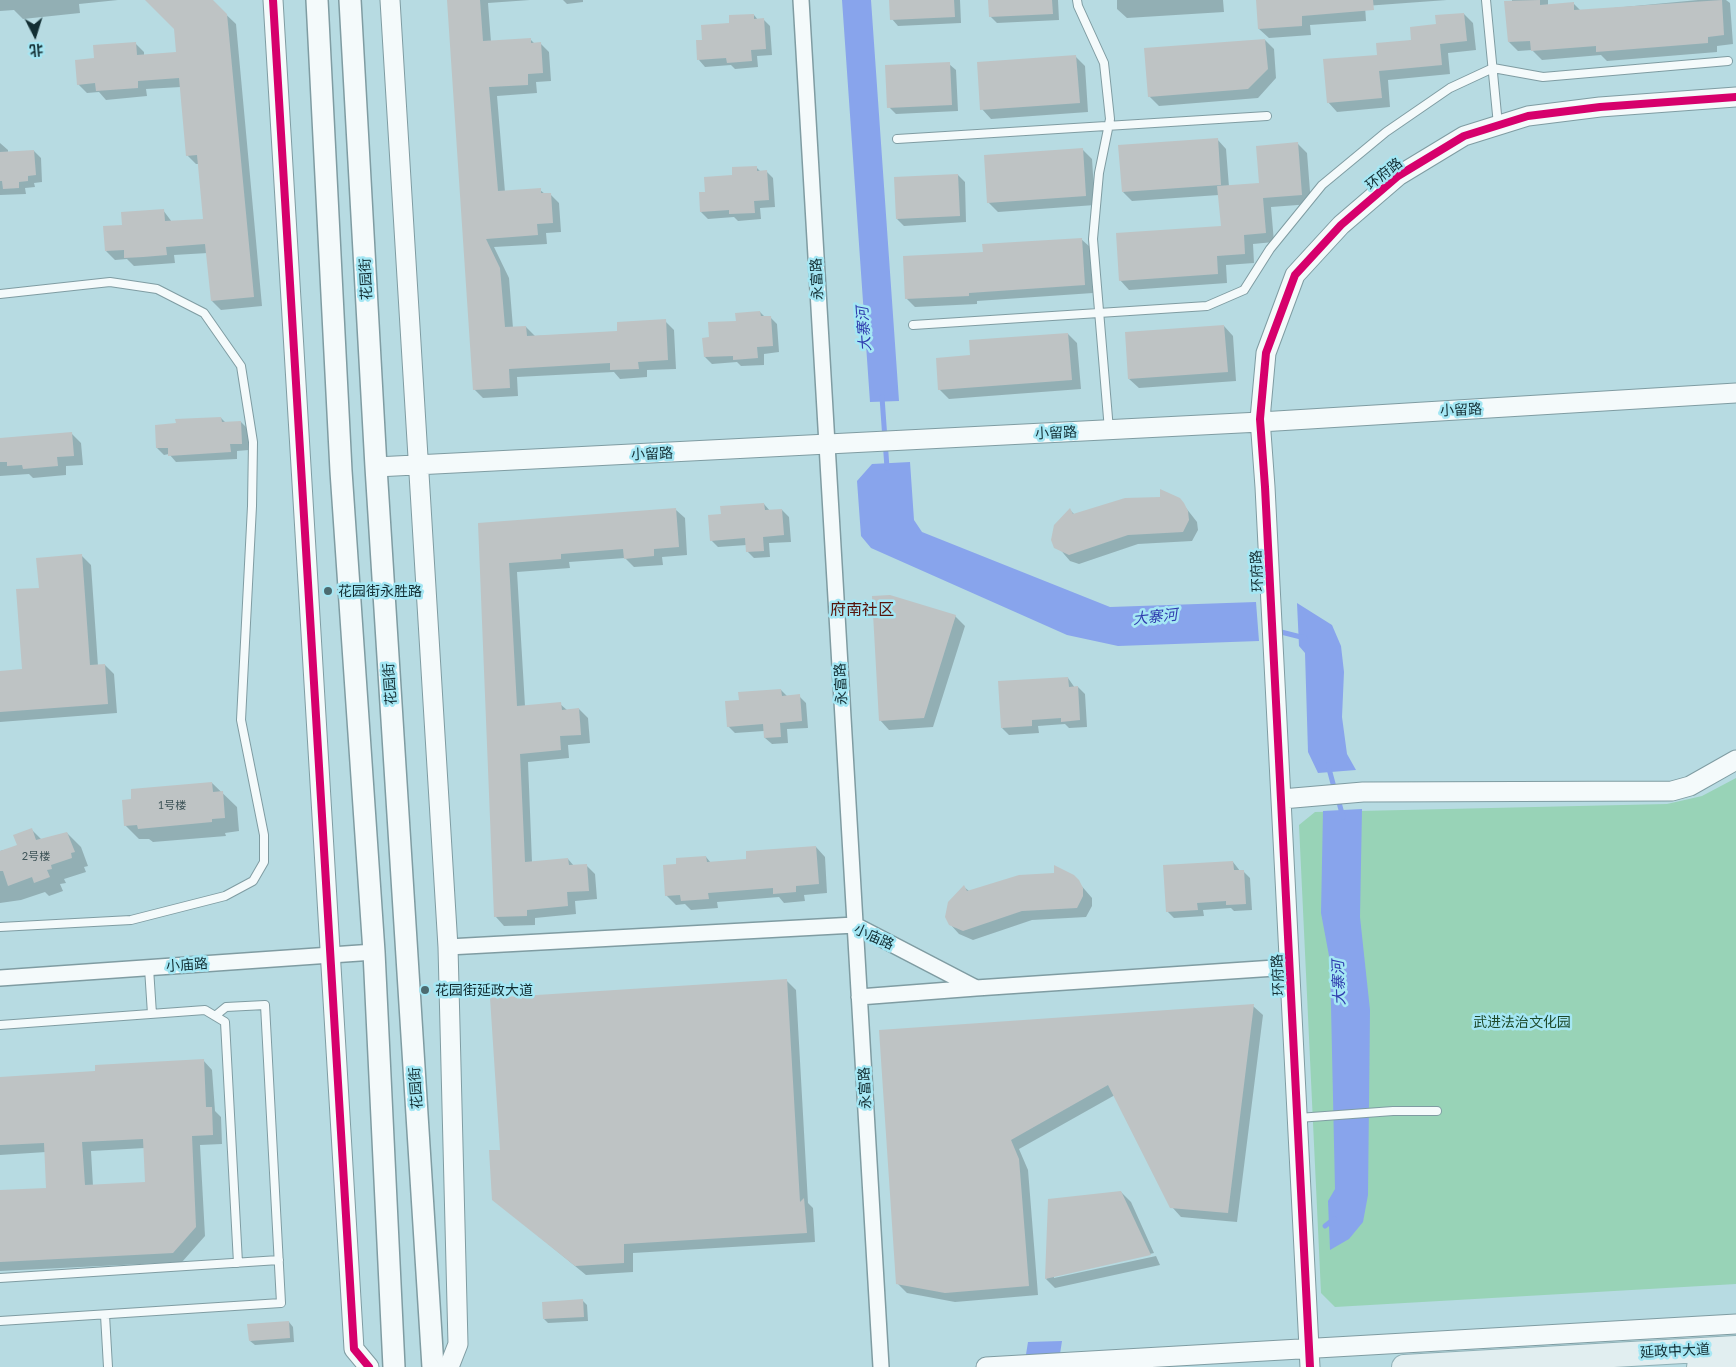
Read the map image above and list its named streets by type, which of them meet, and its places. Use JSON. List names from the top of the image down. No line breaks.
{"streets":{"main road":["花园街","延政中大道"],"street":["环府路","永富路","小留路","小庙路"]},"crossings":[["环府路","小留路"],["花园街","小留路"],["永富路","小留路"],["永富路","小庙路"]],"districts":["府南社区"],"water":["大寨河"],"parks":["武进法治文化园"],"places":["花园街永胜路","花园街延政大道"],"house_numbers":["1号楼","2号楼"],"north":"bottom"}
